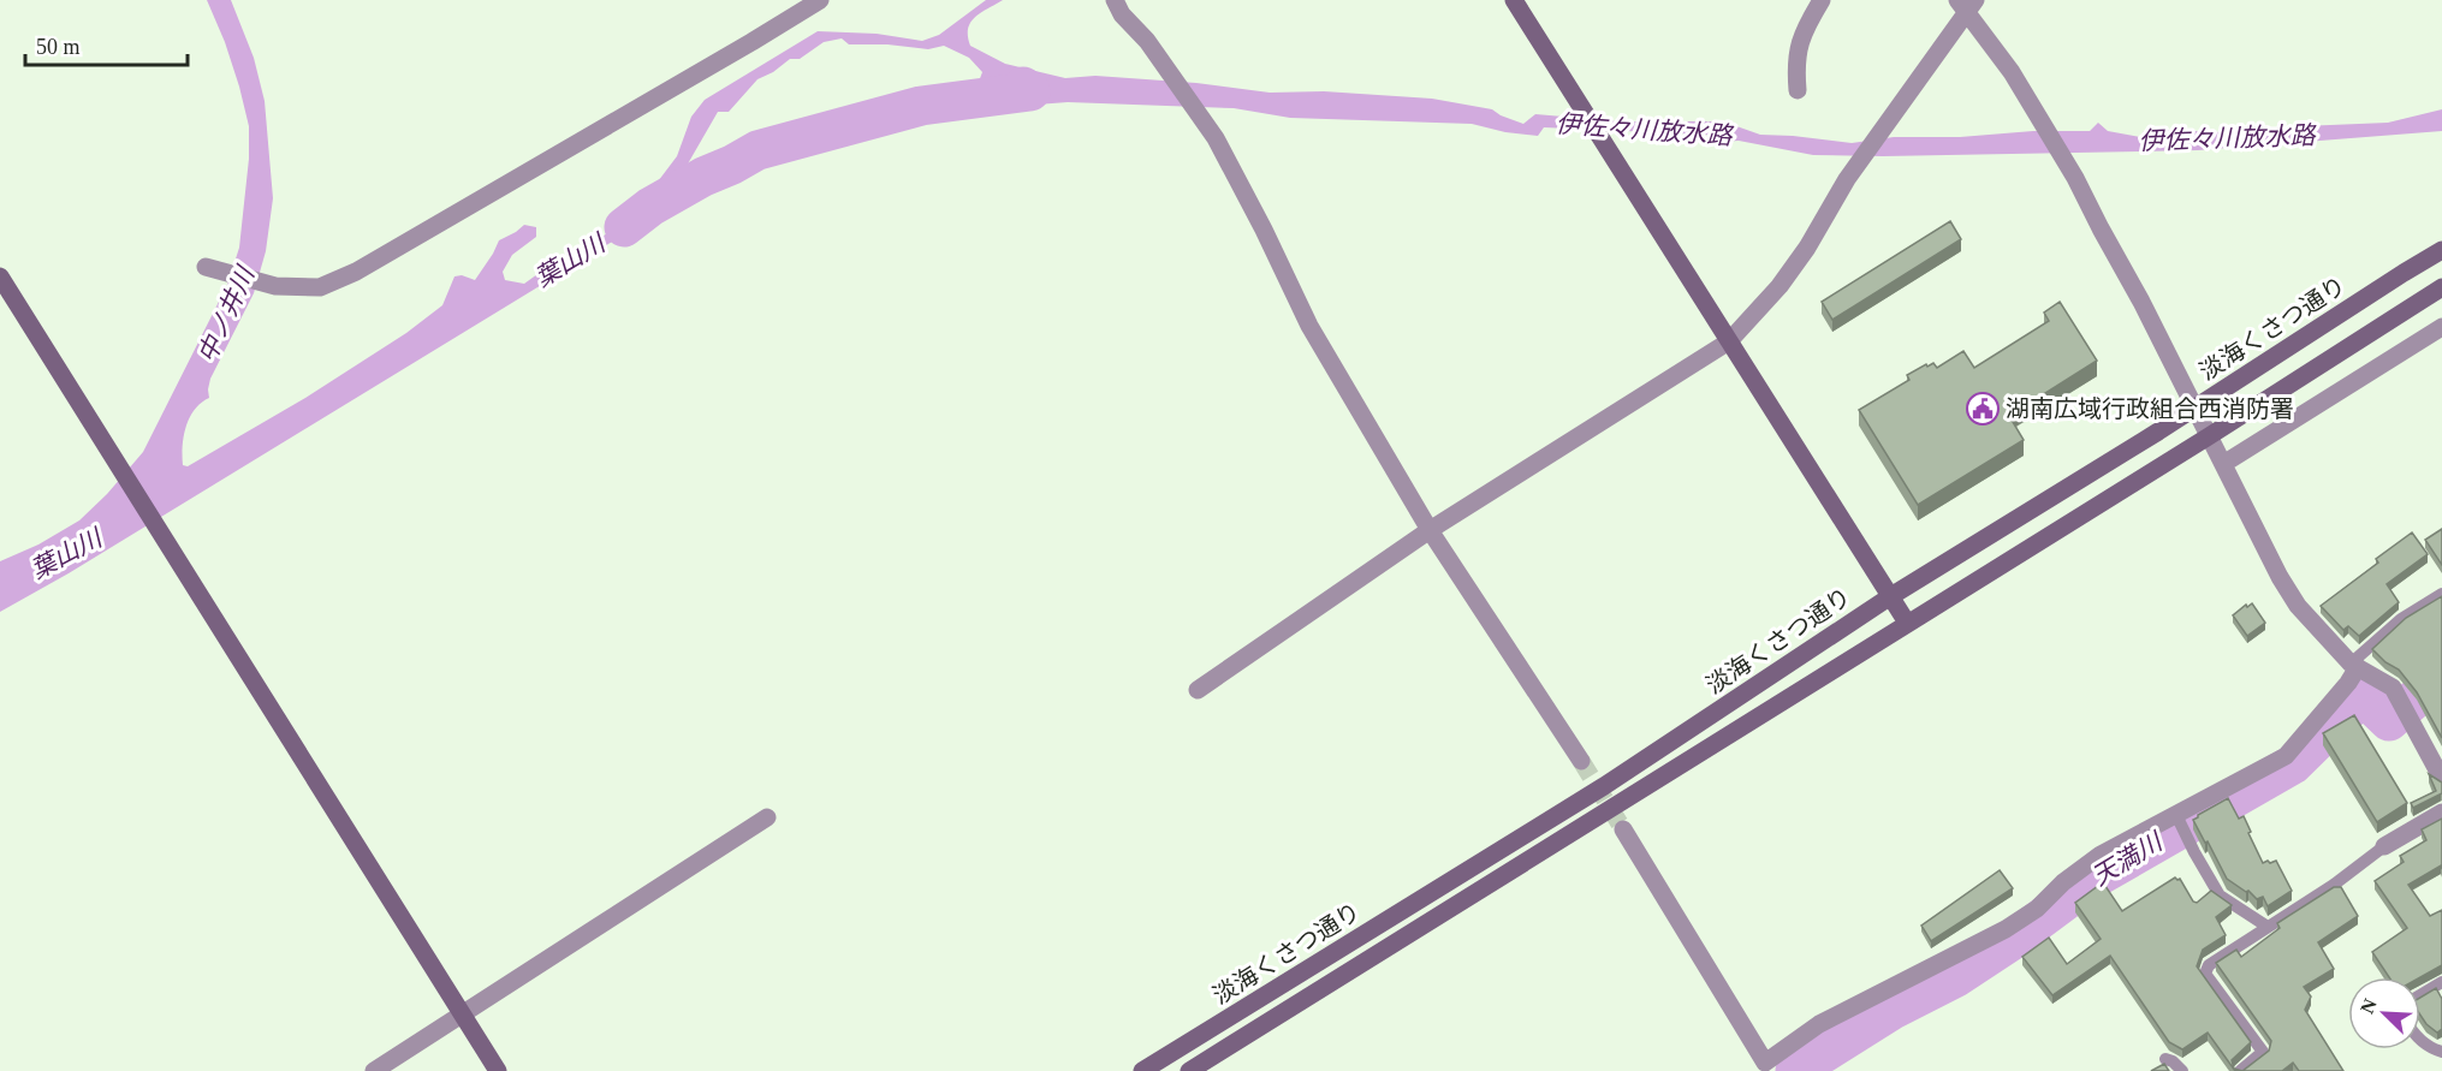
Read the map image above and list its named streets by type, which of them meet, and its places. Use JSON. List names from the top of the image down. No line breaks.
{"streets":{"street":["淡海くさつ通り"]},"water":["伊佐々川放水路","葉山川","中ノ井川","天満川"],"places":{"public building":["湖南広域行政組合西消防署"]},"scale_bar":"50 m","north":"top left"}
